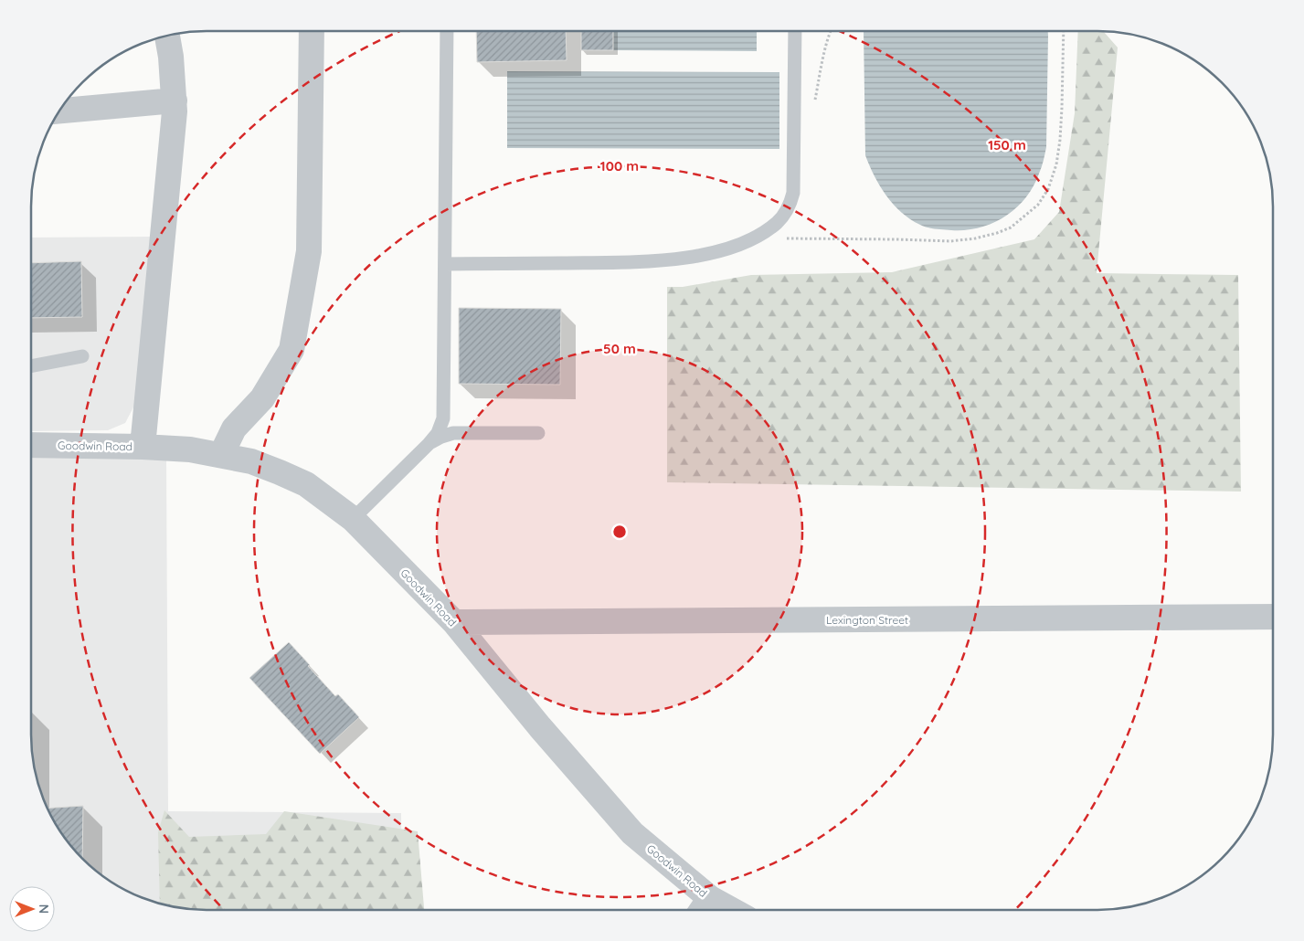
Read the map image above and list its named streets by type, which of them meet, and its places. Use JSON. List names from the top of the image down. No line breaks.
{"streets":{"street":["Goodwin Road","Lexington Street"]},"crossings":[["Goodwin Road","Lexington Street"]],"north":"right","rings":["150 m","100 m","50 m"]}
